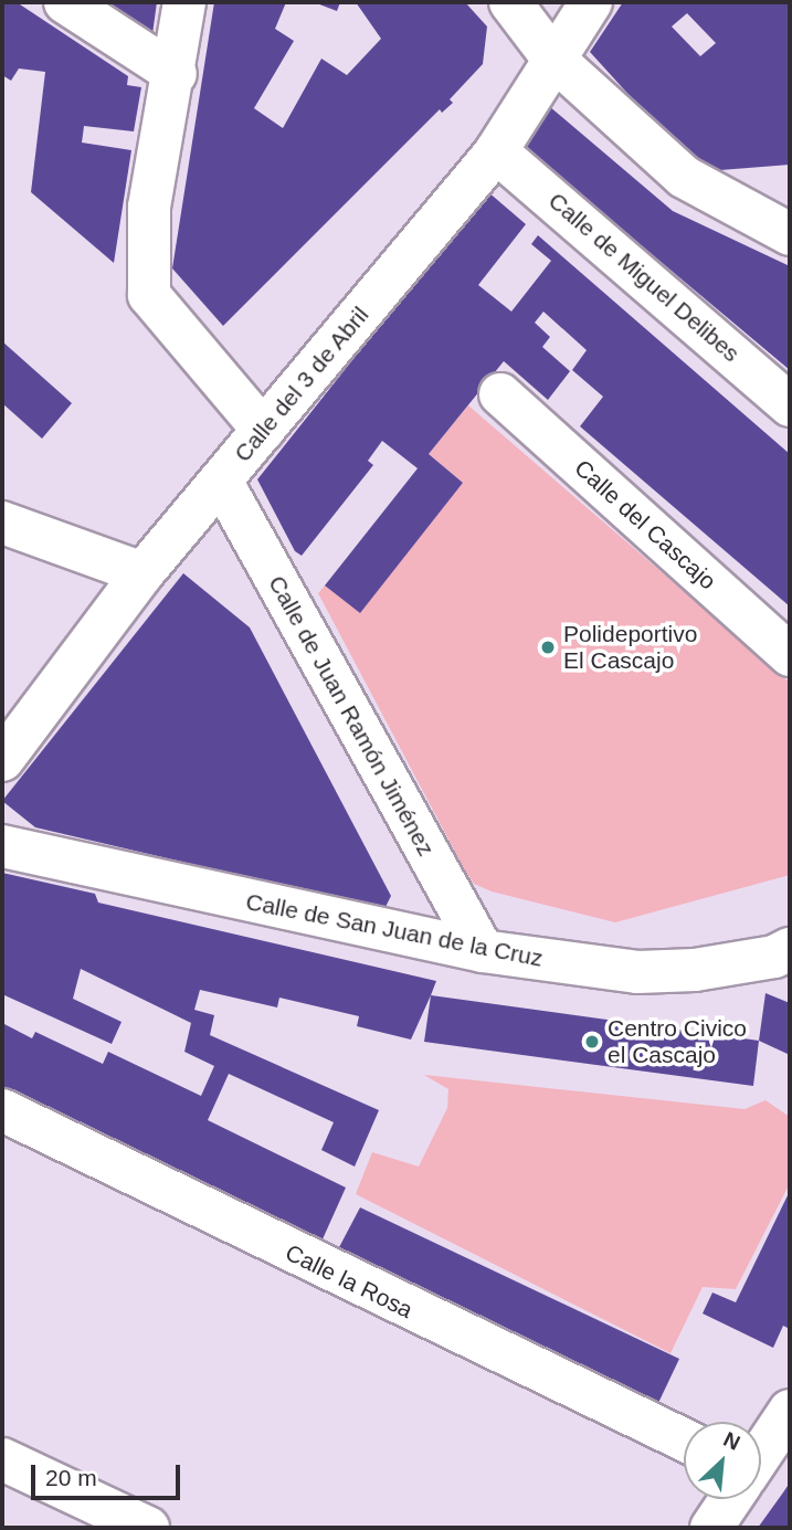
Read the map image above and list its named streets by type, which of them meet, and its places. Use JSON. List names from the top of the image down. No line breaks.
{"streets":{"street":["Calle de Miguel Delibes","Calle del 3 de Abril","Calle del Cascajo","Calle de Juan Ramón Jiménez","Calle de San Juan de la Cruz","Calle la Rosa"]},"crossings":[["Calle de Miguel Delibes","Calle del 3 de Abril"],["Calle del 3 de Abril","Calle de Juan Ramón Jiménez"],["Calle de Juan Ramón Jiménez","Calle de San Juan de la Cruz"]],"places":["Polideportivo El Cascajo","Centro Civico el Cascajo"],"scale_bar":"20 m","north":"top right"}
